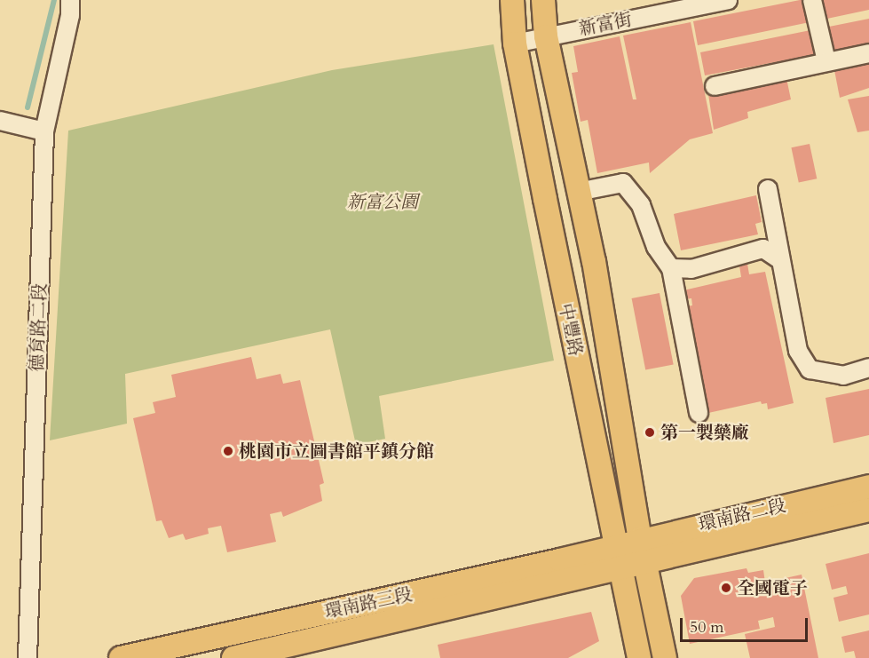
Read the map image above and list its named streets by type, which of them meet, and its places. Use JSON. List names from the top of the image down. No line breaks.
{"streets":{"main road":["中豐路","環南路二段","環南路三段"],"street":["新富街","德育路二段"]},"crossings":[["新富街","中豐路"],["中豐路","環南路二段"],["中豐路","環南路三段"],["環南路二段","環南路三段"]],"parks":["新富公園"],"places":["第一製藥廠","桃園市立圖書館平鎮分館","全國電子"],"scale_bar":"50 m"}
